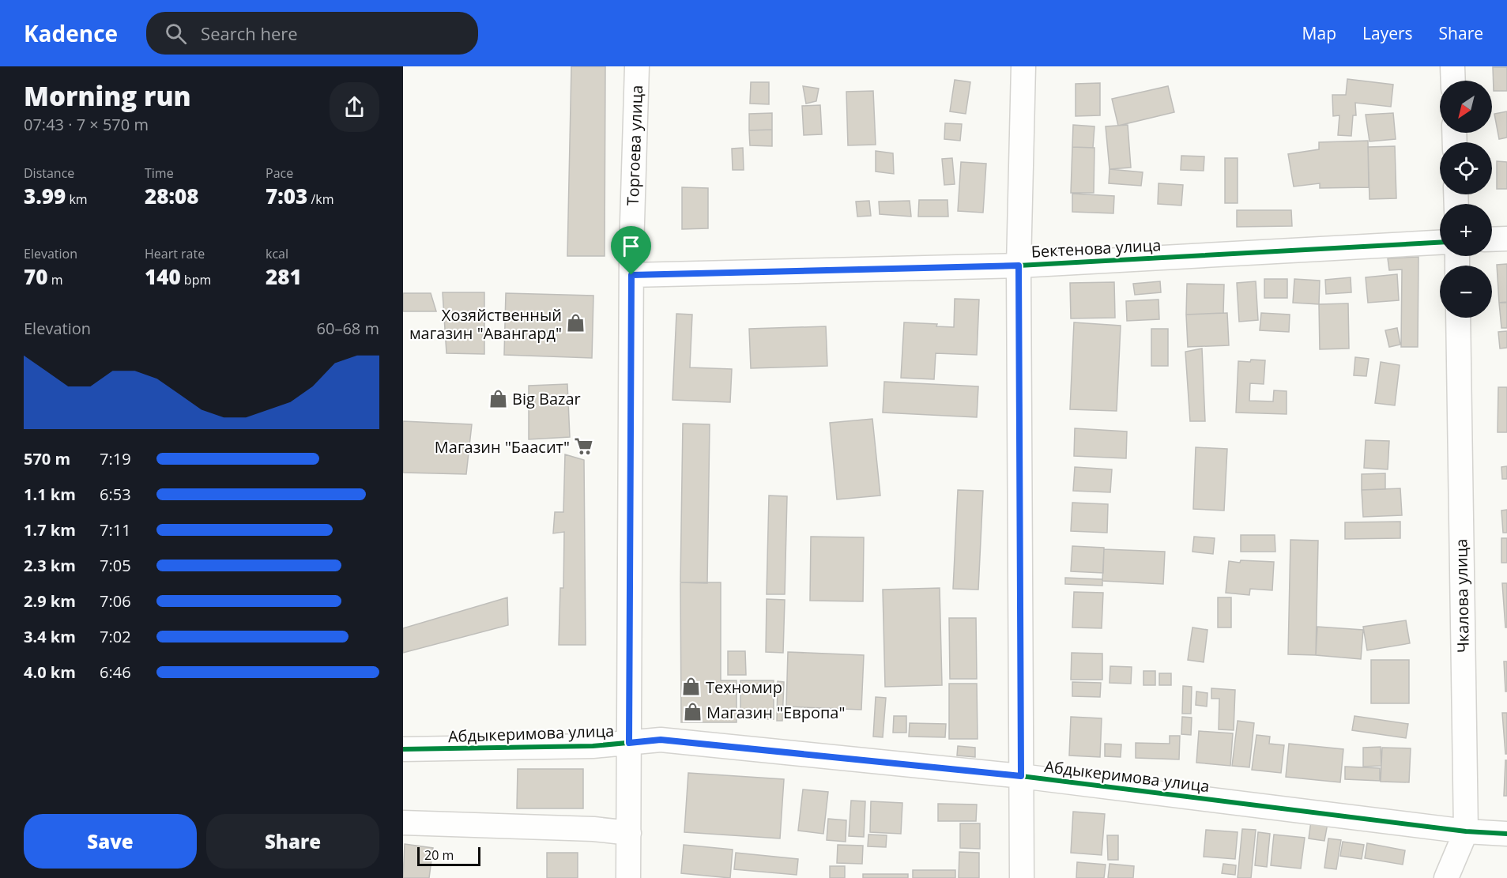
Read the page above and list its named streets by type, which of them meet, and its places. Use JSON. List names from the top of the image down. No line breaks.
{"streets":{"street":["Торгоева улица","Бектенова улица","Чкалова улица","Абдыкеримова улица"]},"crossings":[["Торгоева улица","Бектенова улица"],["Торгоева улица","Абдыкеримова улица"],["Чкалова улица","Абдыкеримова улица"]],"places":{"shop":["Хозяйственный магазин \"Авангард\"","Big Bazar","Техномир","Магазин \"Европа\""],"supermarket":["Магазин \"Баасит\""]},"scale_bar":"20 m","north":"bottom left","page":{"header":"Kadence","search":"Search here","nav":["Map","Layers","Share"],"heading":["Morning run","07:43 · 7 × 570 m"],"map_buttons":["+","−"],"stats":[["Distance","3.99 km"],["Time","28:08"],["Pace","7:03 /km"],["Elevation","70 m"],["Heart rate","140 bpm"],["kcal","281"]],"chart":["Elevation","60–68 m"],"list":[{"name":"570 m","note":"7:19"},{"name":"1.1 km","note":"6:53"},{"name":"1.7 km","note":"7:11"},{"name":"2.3 km","note":"7:05"},{"name":"2.9 km","note":"7:06"},{"name":"3.4 km","note":"7:02"},{"name":"4.0 km","note":"6:46"}],"buttons":["Save","Share"],"scale":"20 m"}}
